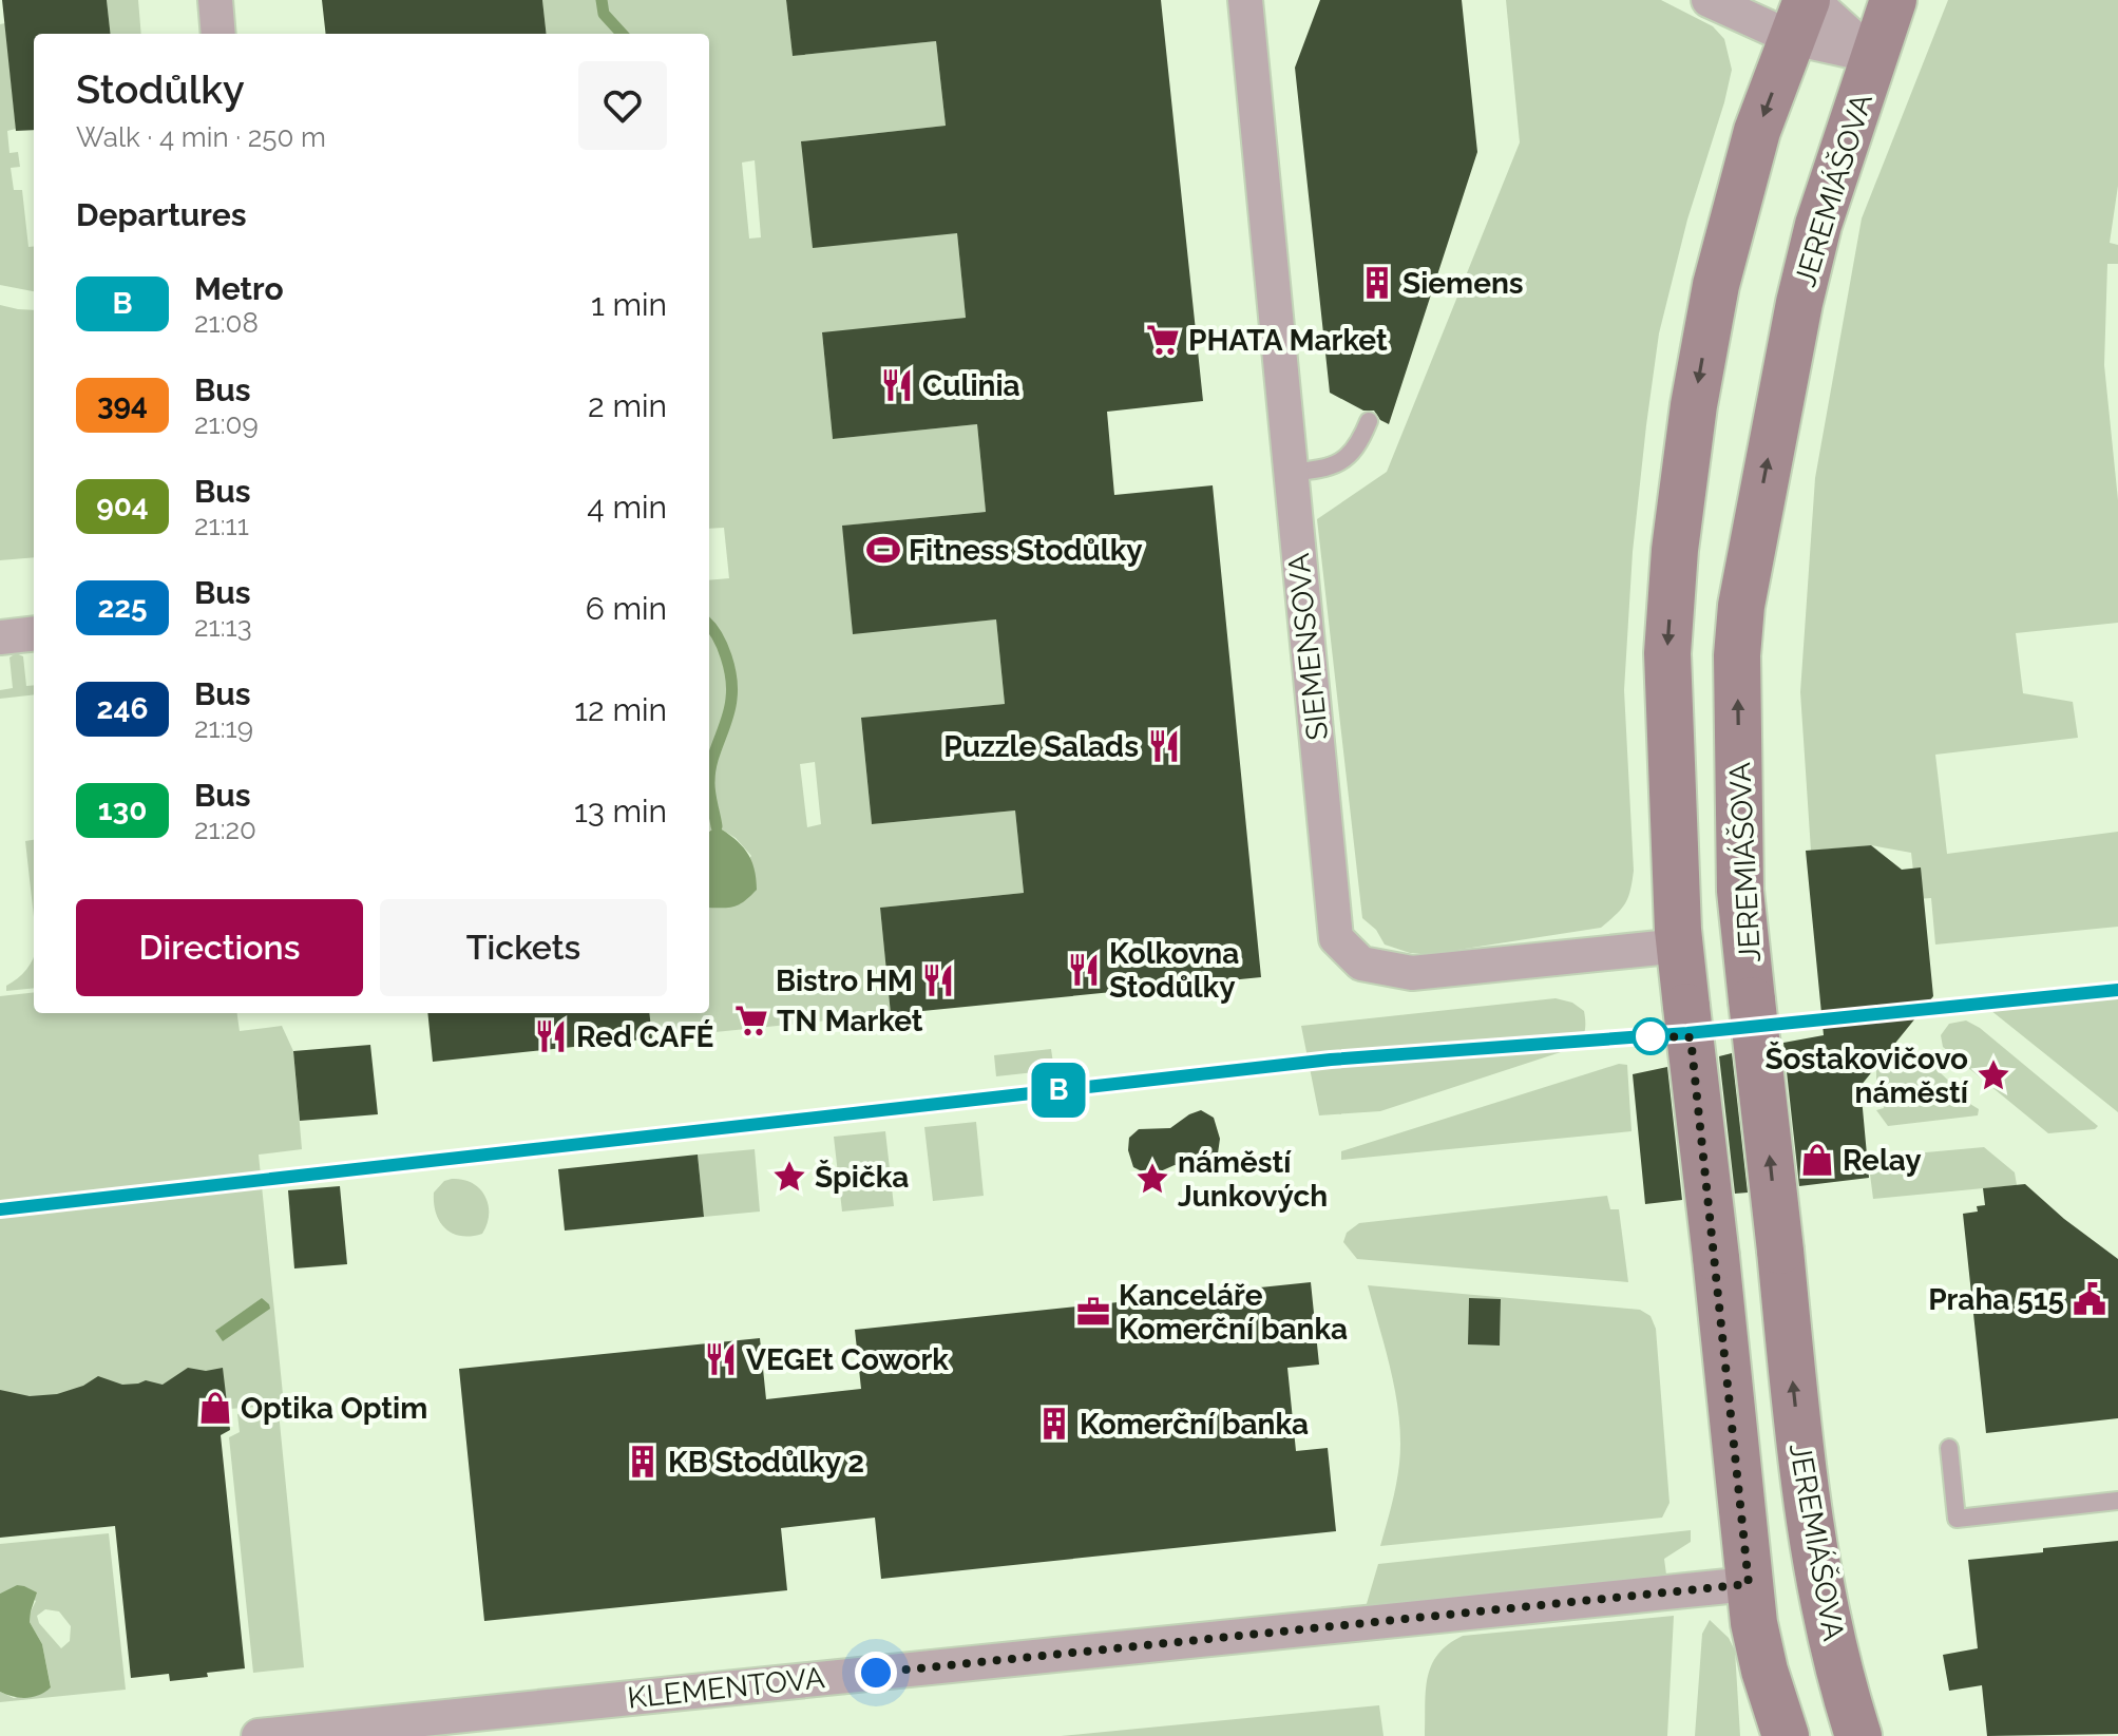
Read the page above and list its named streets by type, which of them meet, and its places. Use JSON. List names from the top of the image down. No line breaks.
{"streets":{"main road":["JEREMIÁŠOVA"],"street":["SIEMENSOVA","KLEMENTOVA"]},"places":{"building":["Siemens","Komerční banka","KB Stodůlky 2"],"supermarket":["PHATA Market","TN Market"],"restaurant":["Culinia","Puzzle Salads","Kolkovna Stodůlky","Bistro HM","Red CAFÉ","VEGEt Cowork"],"sports":["Fitness Stodůlky"],"place":["Šostakovičovo náměstí","Špička","náměstí Junkových"],"shop":["Relay","Optika Optim"],"public building":["Praha 515"],"office":["Kanceláře Komerční banka"]},"lines":["metro line B"],"page":{"on_map":"B","heading":[["Stodůlky","Walk · 4 min · 250 m"],"Departures"],"list":[{"mark":"B","name":"Metro","note":"21:08","value":"1 min"},{"mark":"394","name":"Bus","note":"21:09","value":"2 min"},{"mark":"904","name":"Bus","note":"21:11","value":"4 min"},{"mark":"225","name":"Bus","note":"21:13","value":"6 min"},{"mark":"246","name":"Bus","note":"21:19","value":"12 min"},{"mark":"130","name":"Bus","note":"21:20","value":"13 min"}],"buttons":["Directions","Tickets"]}}
